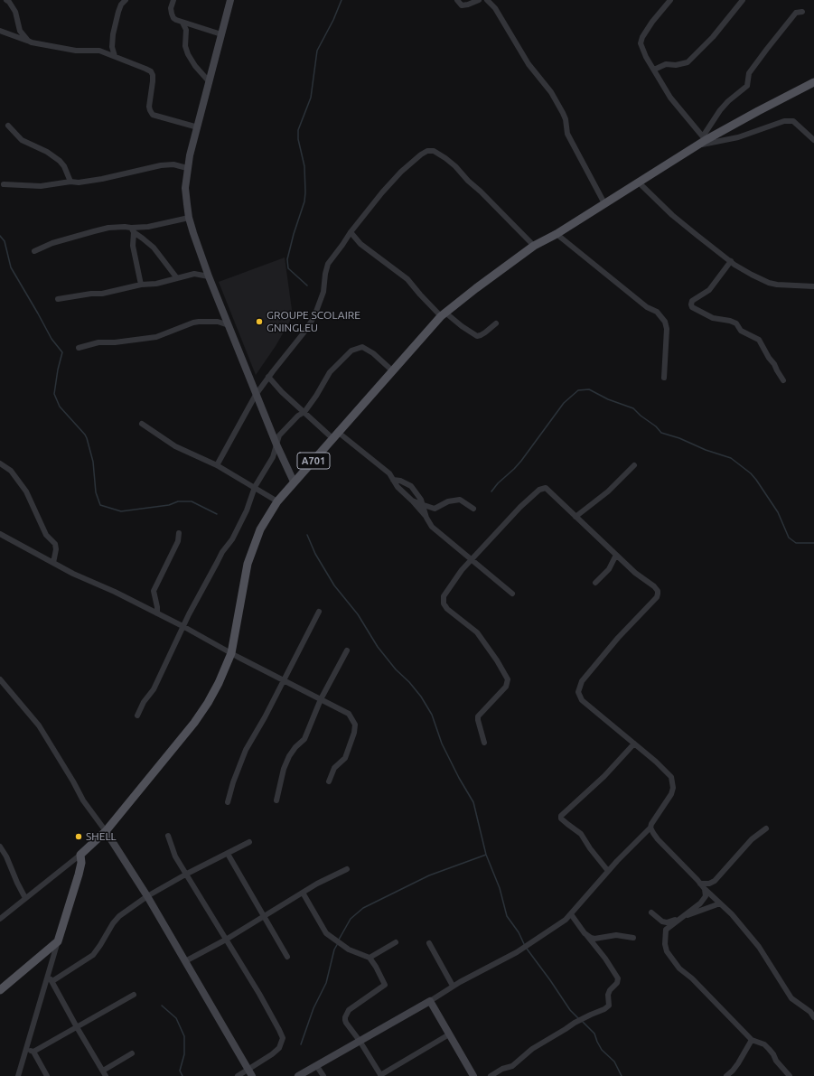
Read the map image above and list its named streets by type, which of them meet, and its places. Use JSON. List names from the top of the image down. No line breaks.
{"streets":{"main road":["A701"]},"places":["GROUPE SCOLAIRE GNINGLEU","SHELL"]}
